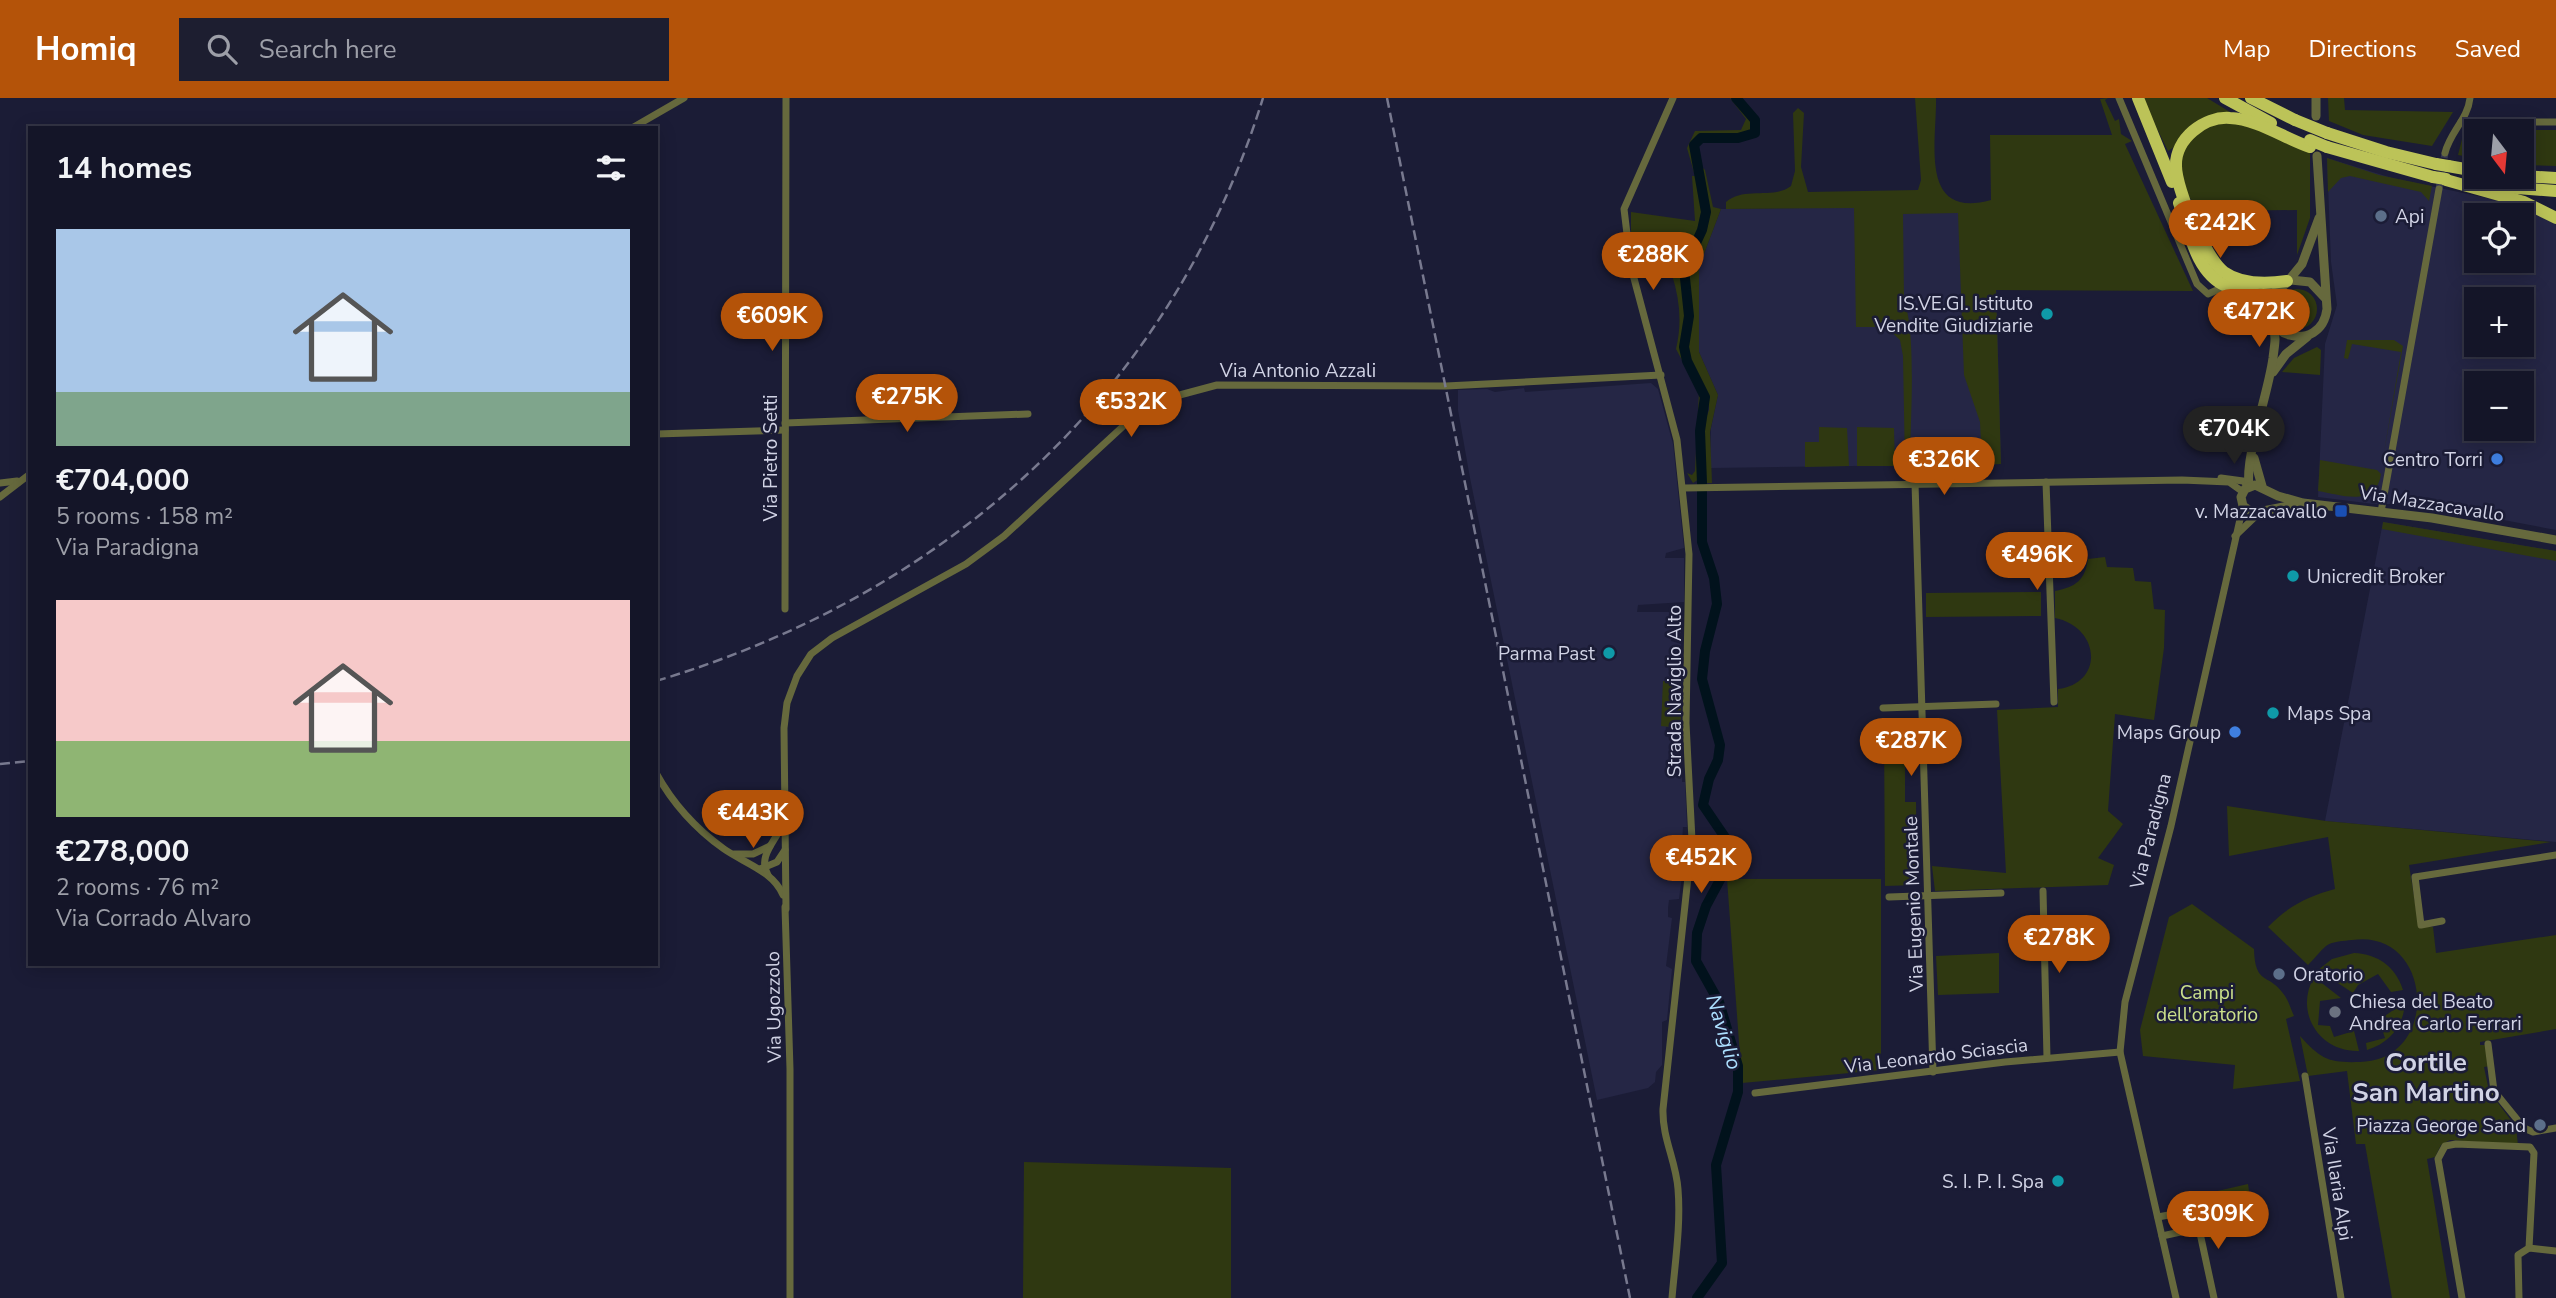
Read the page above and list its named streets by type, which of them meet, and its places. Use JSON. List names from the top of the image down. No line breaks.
{"streets":{"street":["Via Antonio Azzali","Via Pietro Setti","Via Mazzacavallo","Strada Naviglio Alto","Via Paradigna","Via Eugenio Montale","Via Ugozzolo","Via Leonardo Sciascia","Via Ilaria Alpi"]},"crossings":[["Via Antonio Azzali","Strada Naviglio Alto"],["Via Antonio Azzali","Via Ugozzolo"],["Via Mazzacavallo","Via Paradigna"],["Via Paradigna","Via Leonardo Sciascia"],["Via Eugenio Montale","Via Leonardo Sciascia"]],"districts":["Cortile San Martino"],"water":["Naviglio"],"parks":["Campi dell'oratorio"],"places":{"other":["Api","IS.VE.GI. Istituto Vendite Giudiziarie","Centro Torri","Unicredit Broker","Parma Past","Maps Spa","Maps Group","Oratorio","Chiesa del Beato Andrea Carlo Ferrari","Piazza George Sand","S. I. P. I. Spa"],"transit":["v. Mazzacavallo"]},"north":"bottom","page":{"header":"Homiq","search":"Search here","nav":["Map","Directions","Saved"],"map_buttons":["+","−"],"heading":"14 homes","price":["€242K","€288K","€472K","€609K","€275K","€532K","€704K","€326K","€496K","€287K","€443K","€452K","€278K","€309K"],"list":[{"name":"€704,000","note":"5 rooms · 158 m² · Via Paradigna"},{"name":"€278,000","note":"2 rooms · 76 m² · Via Corrado Alvaro"}]}}
